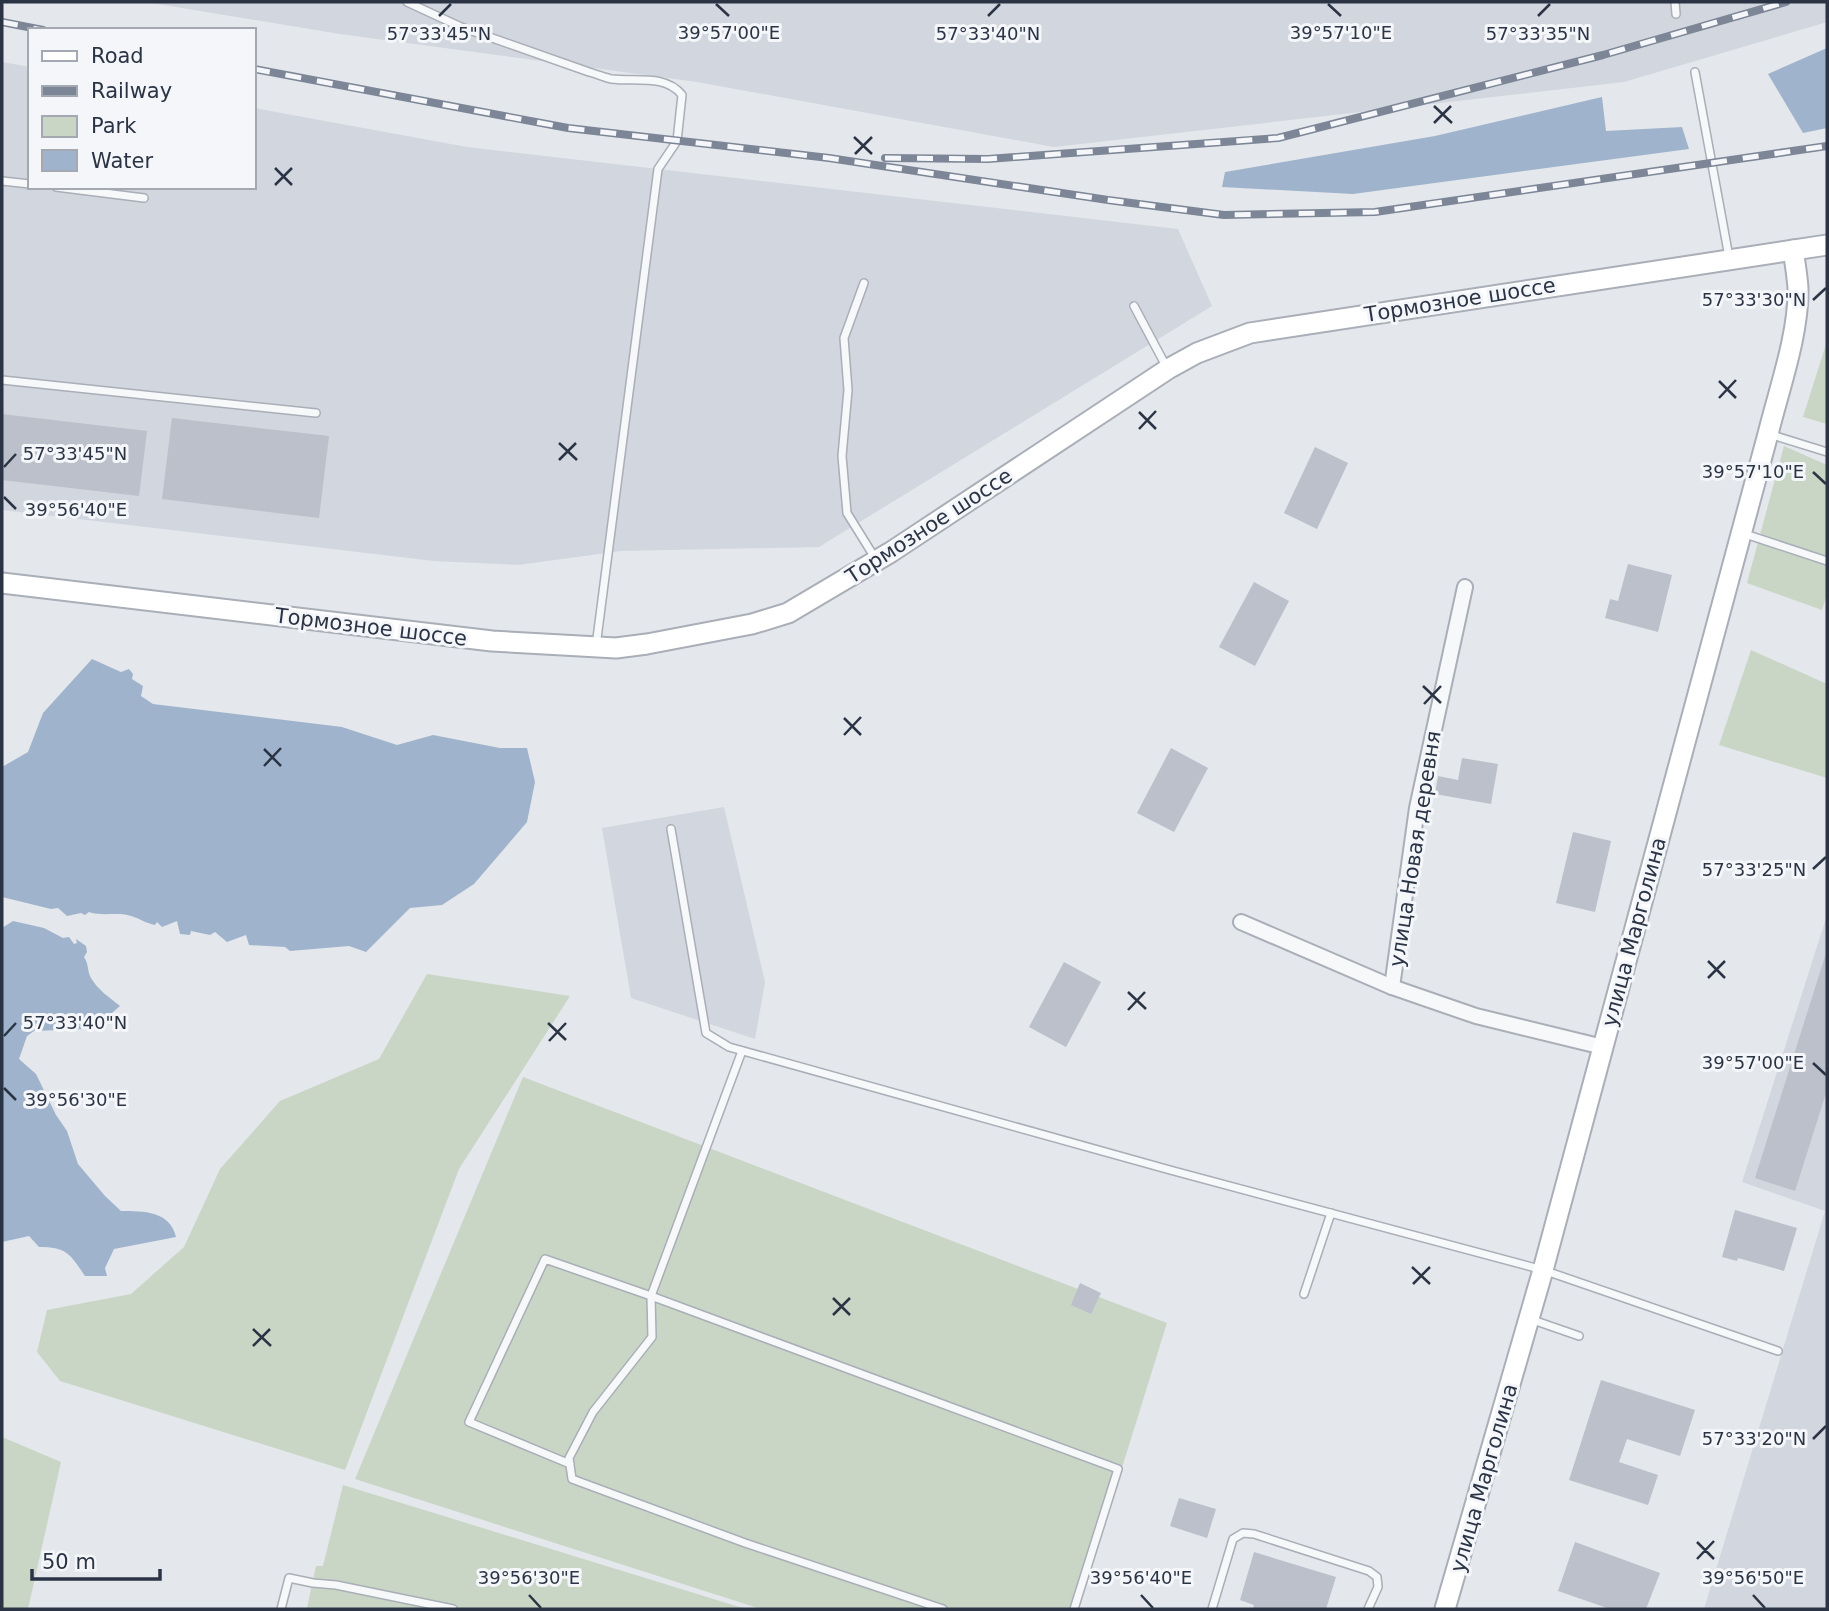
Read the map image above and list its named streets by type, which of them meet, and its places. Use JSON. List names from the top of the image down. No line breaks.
{"streets":{"street":["Тормозное шоссе","улица Новая деревня","улица Марголина"]},"crossings":[["Тормозное шоссе","улица Марголина"]],"legend":["Road","Railway","Park","Water"],"scale_bar":"50 m","coordinates":["39°57'00\"E","39°57'10\"E","57°33'45\"N","57°33'40\"N","57°33'35\"N","57°33'30\"N","39°56'40\"E","57°33'25\"N","39°56'30\"E","57°33'20\"N","39°56'50\"E"]}
